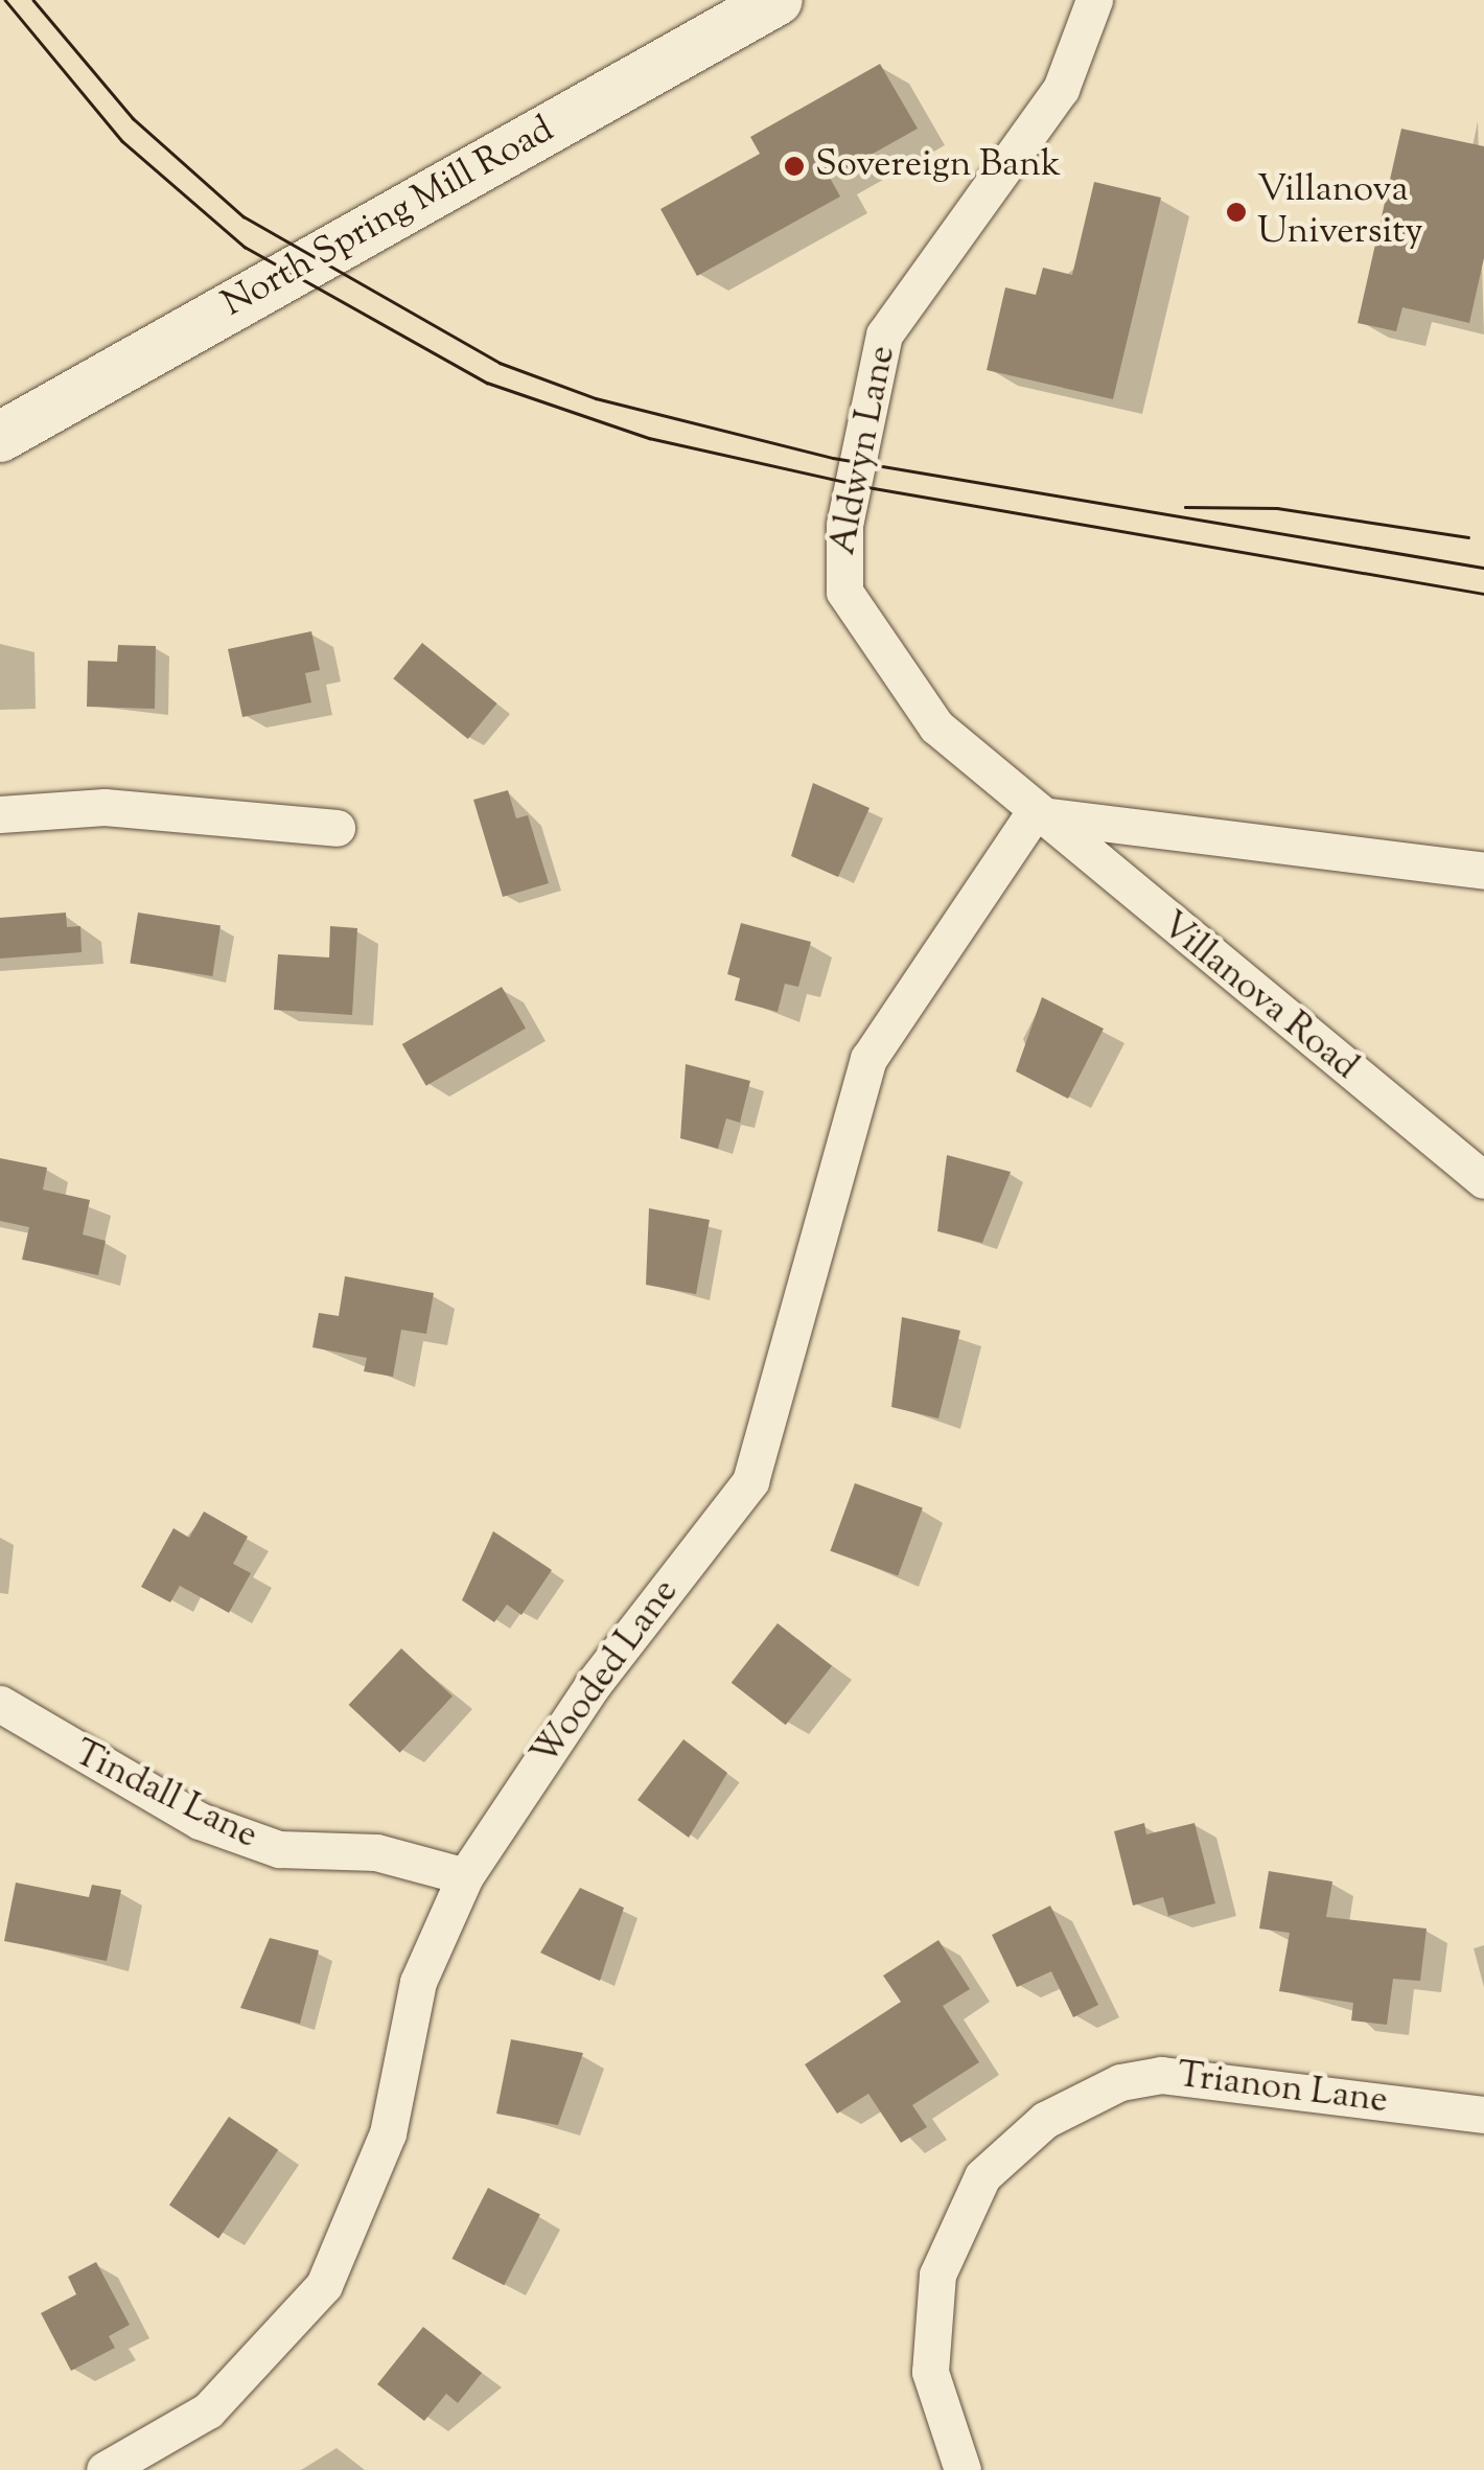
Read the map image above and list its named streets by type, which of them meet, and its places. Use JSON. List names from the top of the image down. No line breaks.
{"streets":{"main road":["North Spring Mill Road"],"street":["Aldwyn Lane","Villanova Road","Wooded Lane","Tindall Lane","Trianon Lane"]},"crossings":[["Aldwyn Lane","Villanova Road"],["Aldwyn Lane","Wooded Lane"],["Villanova Road","Wooded Lane"],["Wooded Lane","Tindall Lane"]],"places":["Sovereign Bank","Villanova University"]}
